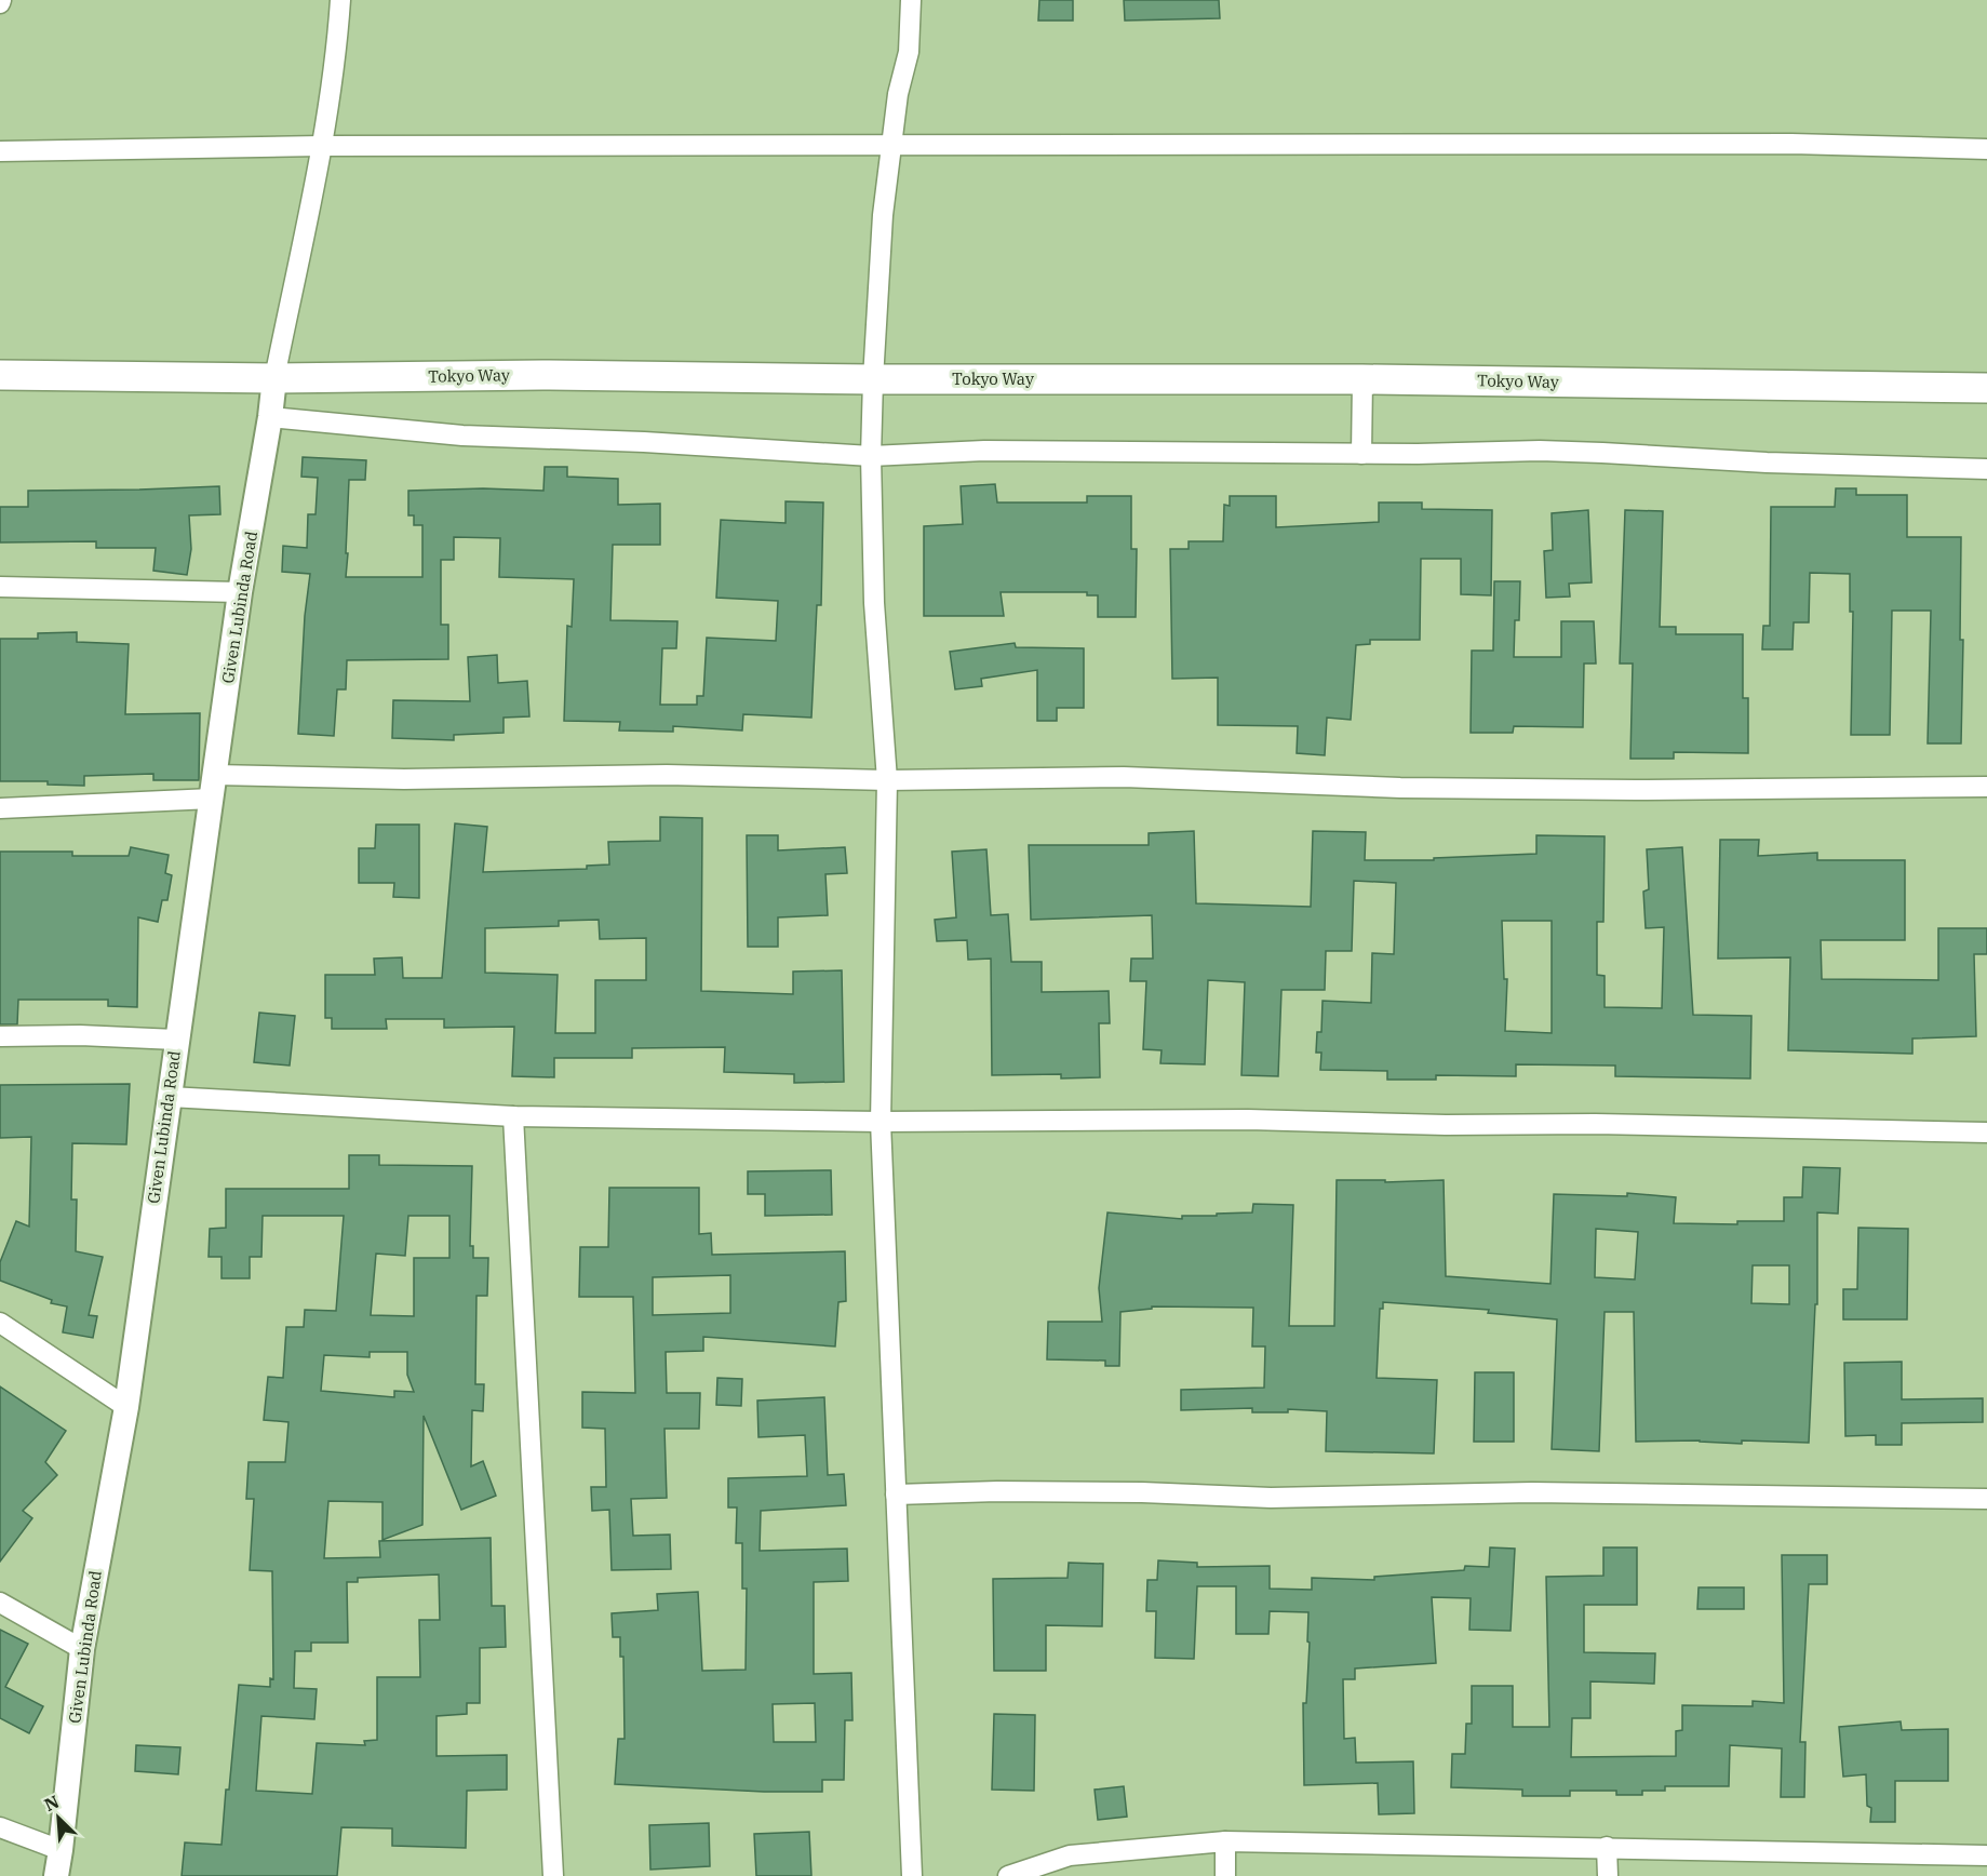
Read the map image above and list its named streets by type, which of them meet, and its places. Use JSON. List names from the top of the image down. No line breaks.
{"streets":{"main road":["Tokyo Way"],"street":["Given Lubinda Road"]},"crossings":[["Tokyo Way","Given Lubinda Road"]],"north":"top left"}
